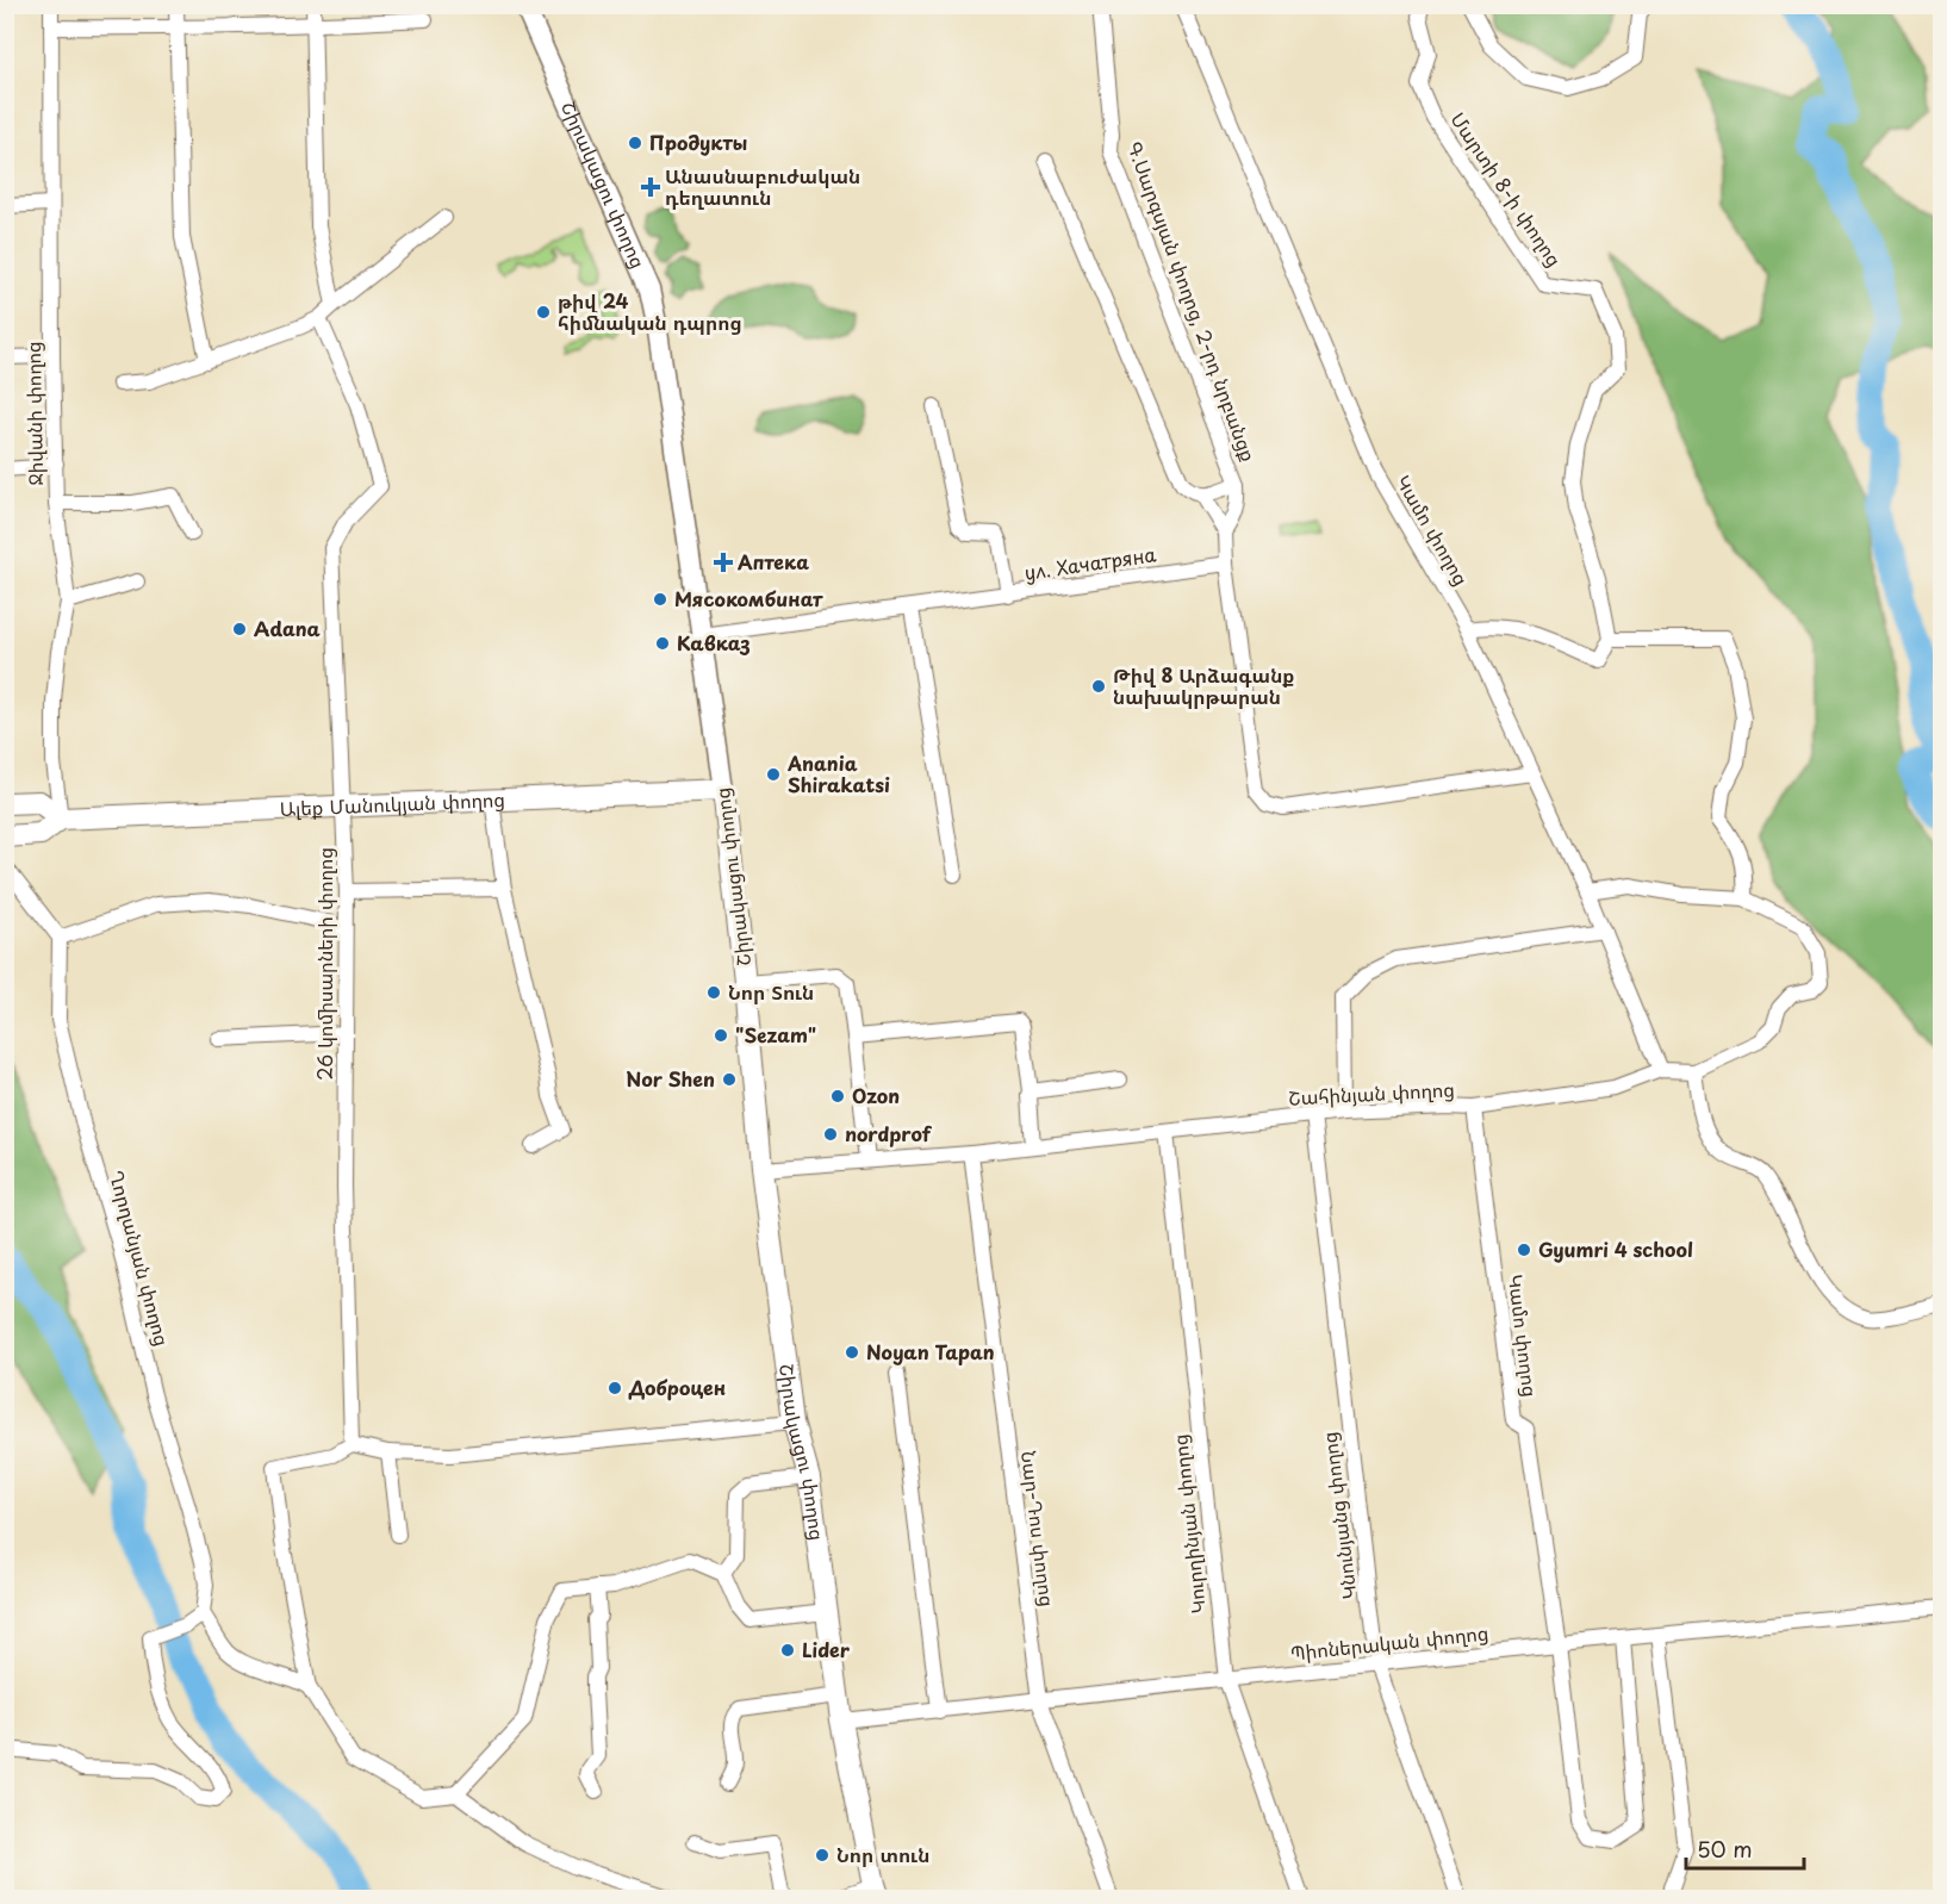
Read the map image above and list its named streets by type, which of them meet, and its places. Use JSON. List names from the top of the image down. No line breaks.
{"streets":{"main road":["Շիրակացու փողոց","Ալեք Մանուկյան փողոց"],"street":["Մարտի 8-ի փողոց","Գ.Սարգսյան փողոց, 2-րդ նրբանցք","Ջիվանի փողոց","Կամո փողոց","ул. Хачатряна","26 կոմիսարների փողոց","Շահինյան փողոց","Ղորղանյան փողոց","Կնունյանց փողոց","Կուրղինյան փողոց","Նար-Դոս փողոց","Պիոներական փողոց"]},"crossings":[["Շիրակացու փողոց","ул. Хачатряна"],["Շիրակացու փողոց","Ալեք Մանուկյան փողոց"],["Շիրակացու փողոց","Շահինյան փողոց"],["Շիրակացու փողոց","Պիոներական փողոց"],["Ջիվանի փողոց","Ալեք Մանուկյան փողոց"],["Կամո փողոց","Շահինյան փողոց"],["Կամո փողոց","Պիոներական փողոց"],["Ալեք Մանուկյան փողոց","26 կոմիսարների փողոց"],["Շահինյան փողոց","Կնունյանց փողոց"],["Շահինյան փողոց","Կուրղինյան փողոց"],["Շահինյան փողոց","Նար-Դոս փողոց"],["Կնունյանց փողոց","Պիոներական փողոց"],["Կուրղինյան փողոց","Պիոներական փողոց"],["Նար-Դոս փողոց","Պիոներական փողոց"]],"places":{"other":["Продукты","թիվ 24 հիմնական դպրոց","Мясокомбинат","Adana","Кавказ","Թիվ 8 Արձագանք նախակրթարան","Anania Shirakatsi","Նոր Տուն","\"Sezam\"","Nor Shen","Ozon","nordprof","Gyumri 4 school","Noyan Tapan","Доброцен","Lider","Նոր տուն"],"health":["Անասնաբուժական դեղատուն","Аптека"]},"scale_bar":"50 m"}
